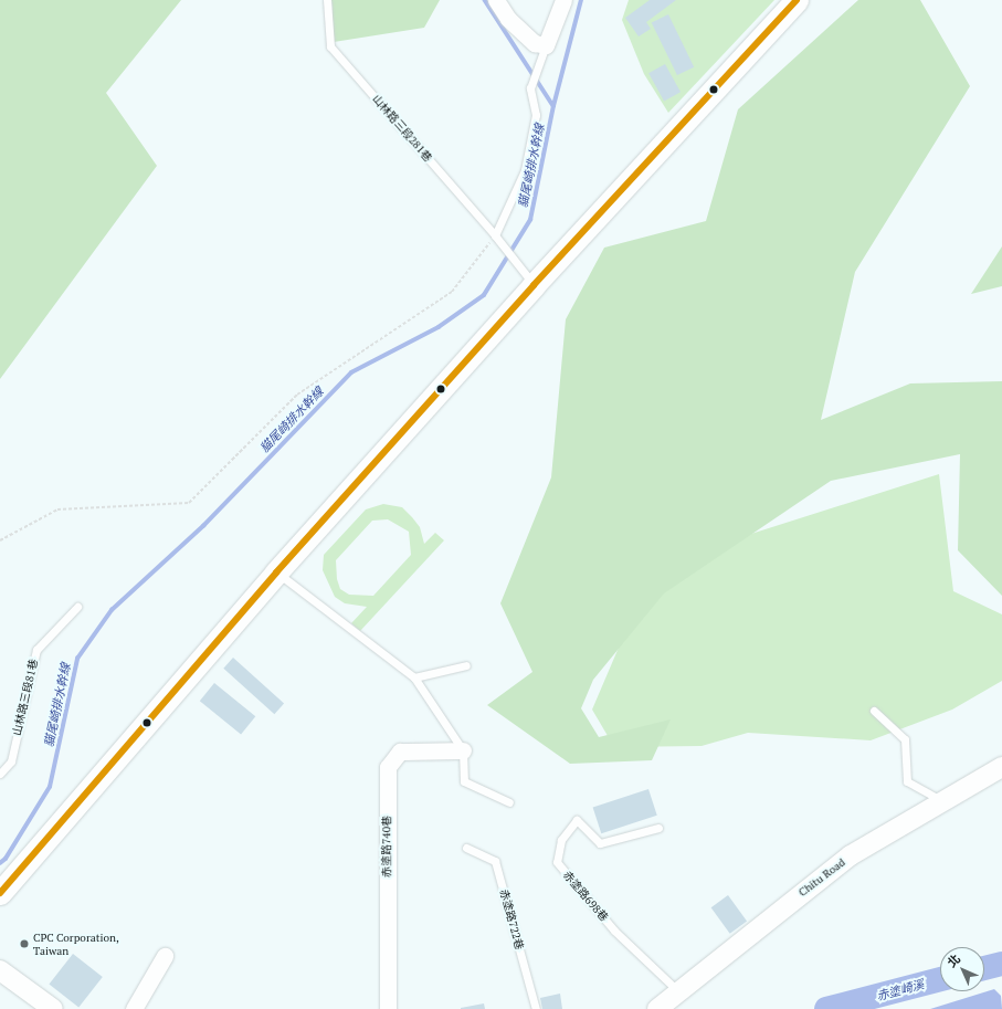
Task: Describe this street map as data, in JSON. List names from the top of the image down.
{
  "streets": {
    "street": ["赤塗路740巷", "Chitu Road"],
    "lane": [
      "山林路三段281巷",
      "山林路三段81巷",
      "赤塗路698巷",
      "赤塗路722巷"
    ]
  },
  "crossings": [
    ["Chitu Road", "赤塗路698巷"]
  ],
  "water": ["貓尾崎排水幹線", "赤塗崎溪"],
  "places": ["CPC Corporation, Taiwan"],
  "north": "top left"
}
